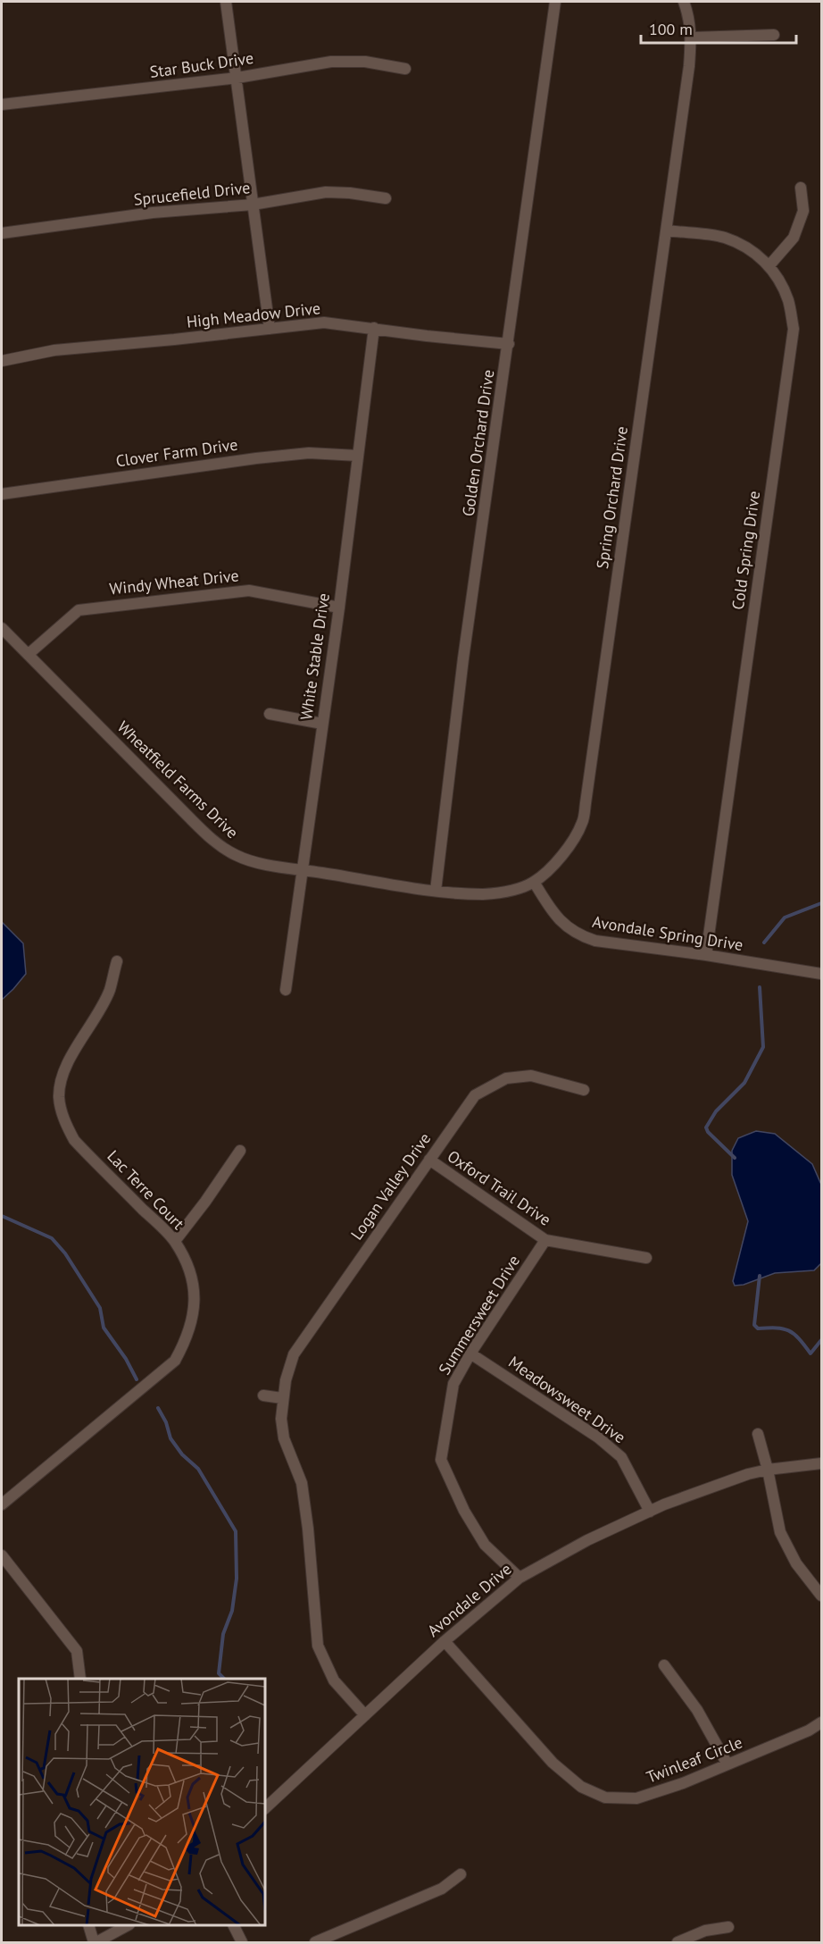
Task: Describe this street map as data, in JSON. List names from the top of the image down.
{
  "streets": {
    "street": [
      "Star Buck Drive",
      "Sprucefield Drive",
      "High Meadow Drive",
      "Golden Orchard Drive",
      "Clover Farm Drive",
      "Spring Orchard Drive",
      "Cold Spring Drive",
      "Windy Wheat Drive",
      "White Stable Drive",
      "Wheatfield Farms Drive",
      "Avondale Spring Drive",
      "Logan Valley Drive",
      "Oxford Trail Drive",
      "Lac Terre Court",
      "Summersweet Drive",
      "Meadowsweet Drive",
      "Avondale Drive",
      "Twinleaf Circle"
    ]
  },
  "crossings": [
    ["High Meadow Drive", "Golden Orchard Drive"],
    ["High Meadow Drive", "White Stable Drive"],
    ["Golden Orchard Drive", "Spring Orchard Drive"],
    ["Golden Orchard Drive", "Wheatfield Farms Drive"],
    ["Clover Farm Drive", "White Stable Drive"],
    ["Spring Orchard Drive", "Cold Spring Drive"],
    ["Spring Orchard Drive", "Wheatfield Farms Drive"],
    ["Spring Orchard Drive", "Avondale Spring Drive"],
    ["Cold Spring Drive", "Avondale Spring Drive"],
    ["Windy Wheat Drive", "White Stable Drive"],
    ["Windy Wheat Drive", "Wheatfield Farms Drive"],
    ["White Stable Drive", "Wheatfield Farms Drive"],
    ["Logan Valley Drive", "Oxford Trail Drive"],
    ["Logan Valley Drive", "Avondale Drive"],
    ["Oxford Trail Drive", "Summersweet Drive"],
    ["Summersweet Drive", "Meadowsweet Drive"],
    ["Summersweet Drive", "Avondale Drive"],
    ["Meadowsweet Drive", "Avondale Drive"],
    ["Avondale Drive", "Twinleaf Circle"]
  ],
  "scale_bar": "100 m"
}
